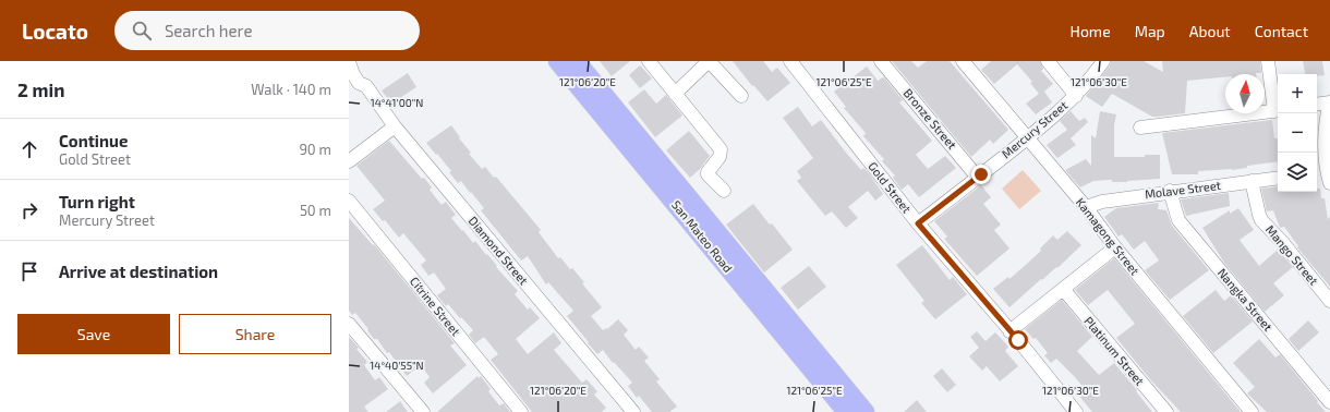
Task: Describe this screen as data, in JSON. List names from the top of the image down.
{
  "streets": {
    "main road": ["San Mateo Road"],
    "street": [
      "Bronze Street",
      "Mercury Street",
      "Gold Street",
      "Molave Street",
      "Kamagong Street",
      "Diamond Street",
      "Mango Street",
      "Nangka Street",
      "Citrine Street",
      "Platinum Street"
    ]
  },
  "crossings": [
    ["Bronze Street", "Mercury Street"],
    ["Mercury Street", "Gold Street"],
    ["Mercury Street", "Kamagong Street"],
    ["Molave Street", "Kamagong Street"],
    ["Molave Street", "Mango Street"],
    ["Molave Street", "Nangka Street"]
  ],
  "north": "top",
  "page": {
    "header": "Locato",
    "search": "Search here",
    "nav": [
      "Home",
      "Map",
      "About",
      "Contact"
    ],
    "heading": ["2 min", "Walk · 140 m"],
    "map_buttons": ["+", "−"],
    "list": [
      ["Continue", "Gold Street", "90 m"],
      ["Turn right", "Mercury Street", "50 m"],
      "Arrive at destination"
    ],
    "buttons": ["Save", "Share"]
  },
  "coordinates": [
    "121°06'20\"E",
    "121°06'25\"E",
    "121°06'30\"E",
    "14°41'00\"N",
    "14°40'55\"N"
  ]
}
